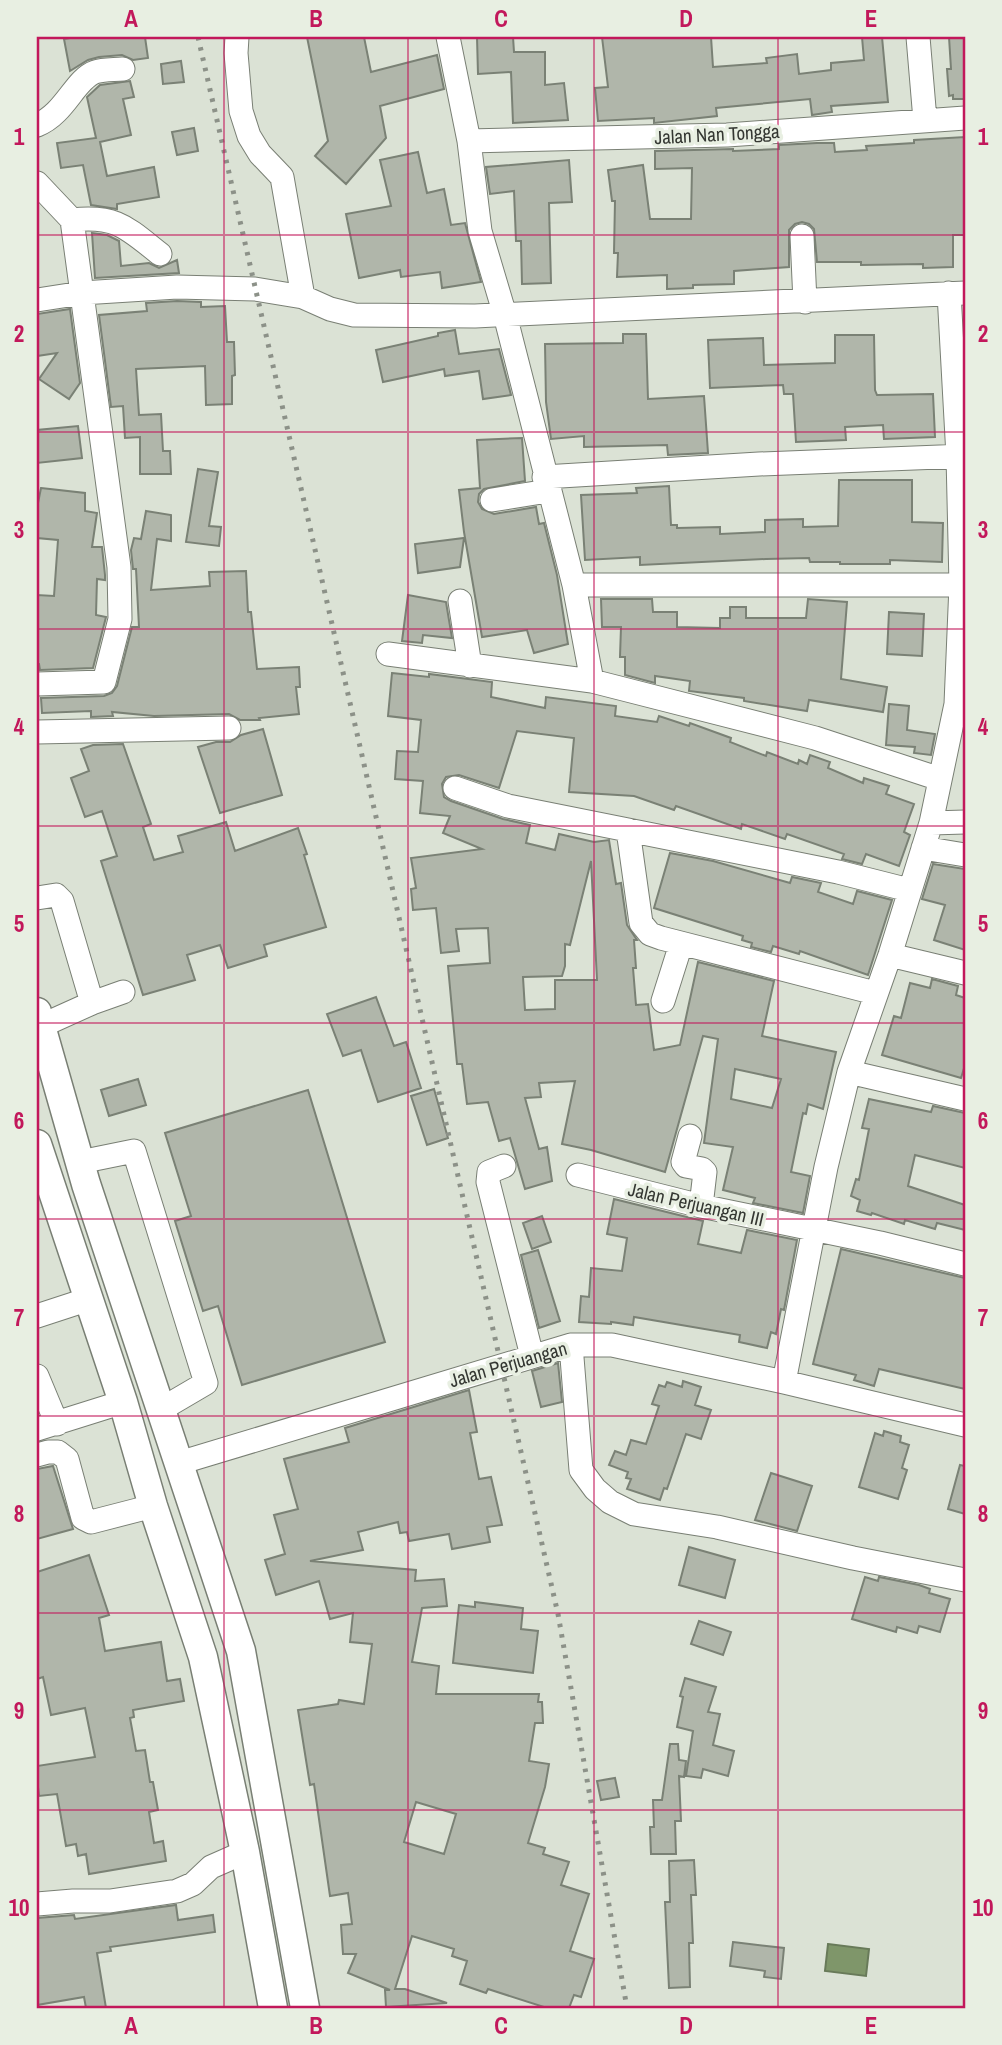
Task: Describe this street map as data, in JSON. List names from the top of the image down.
{
  "streets": {
    "street": ["Jalan Nan Tongga", "Jalan Perjuangan III", "Jalan Perjuangan"]
  },
  "grid": {
    "columns": [
      "A",
      "B",
      "C",
      "D",
      "E"
    ],
    "rows": [
      "1",
      "2",
      "3",
      "4",
      "5",
      "6",
      "7",
      "8",
      "9",
      "10"
    ]
  }
}
